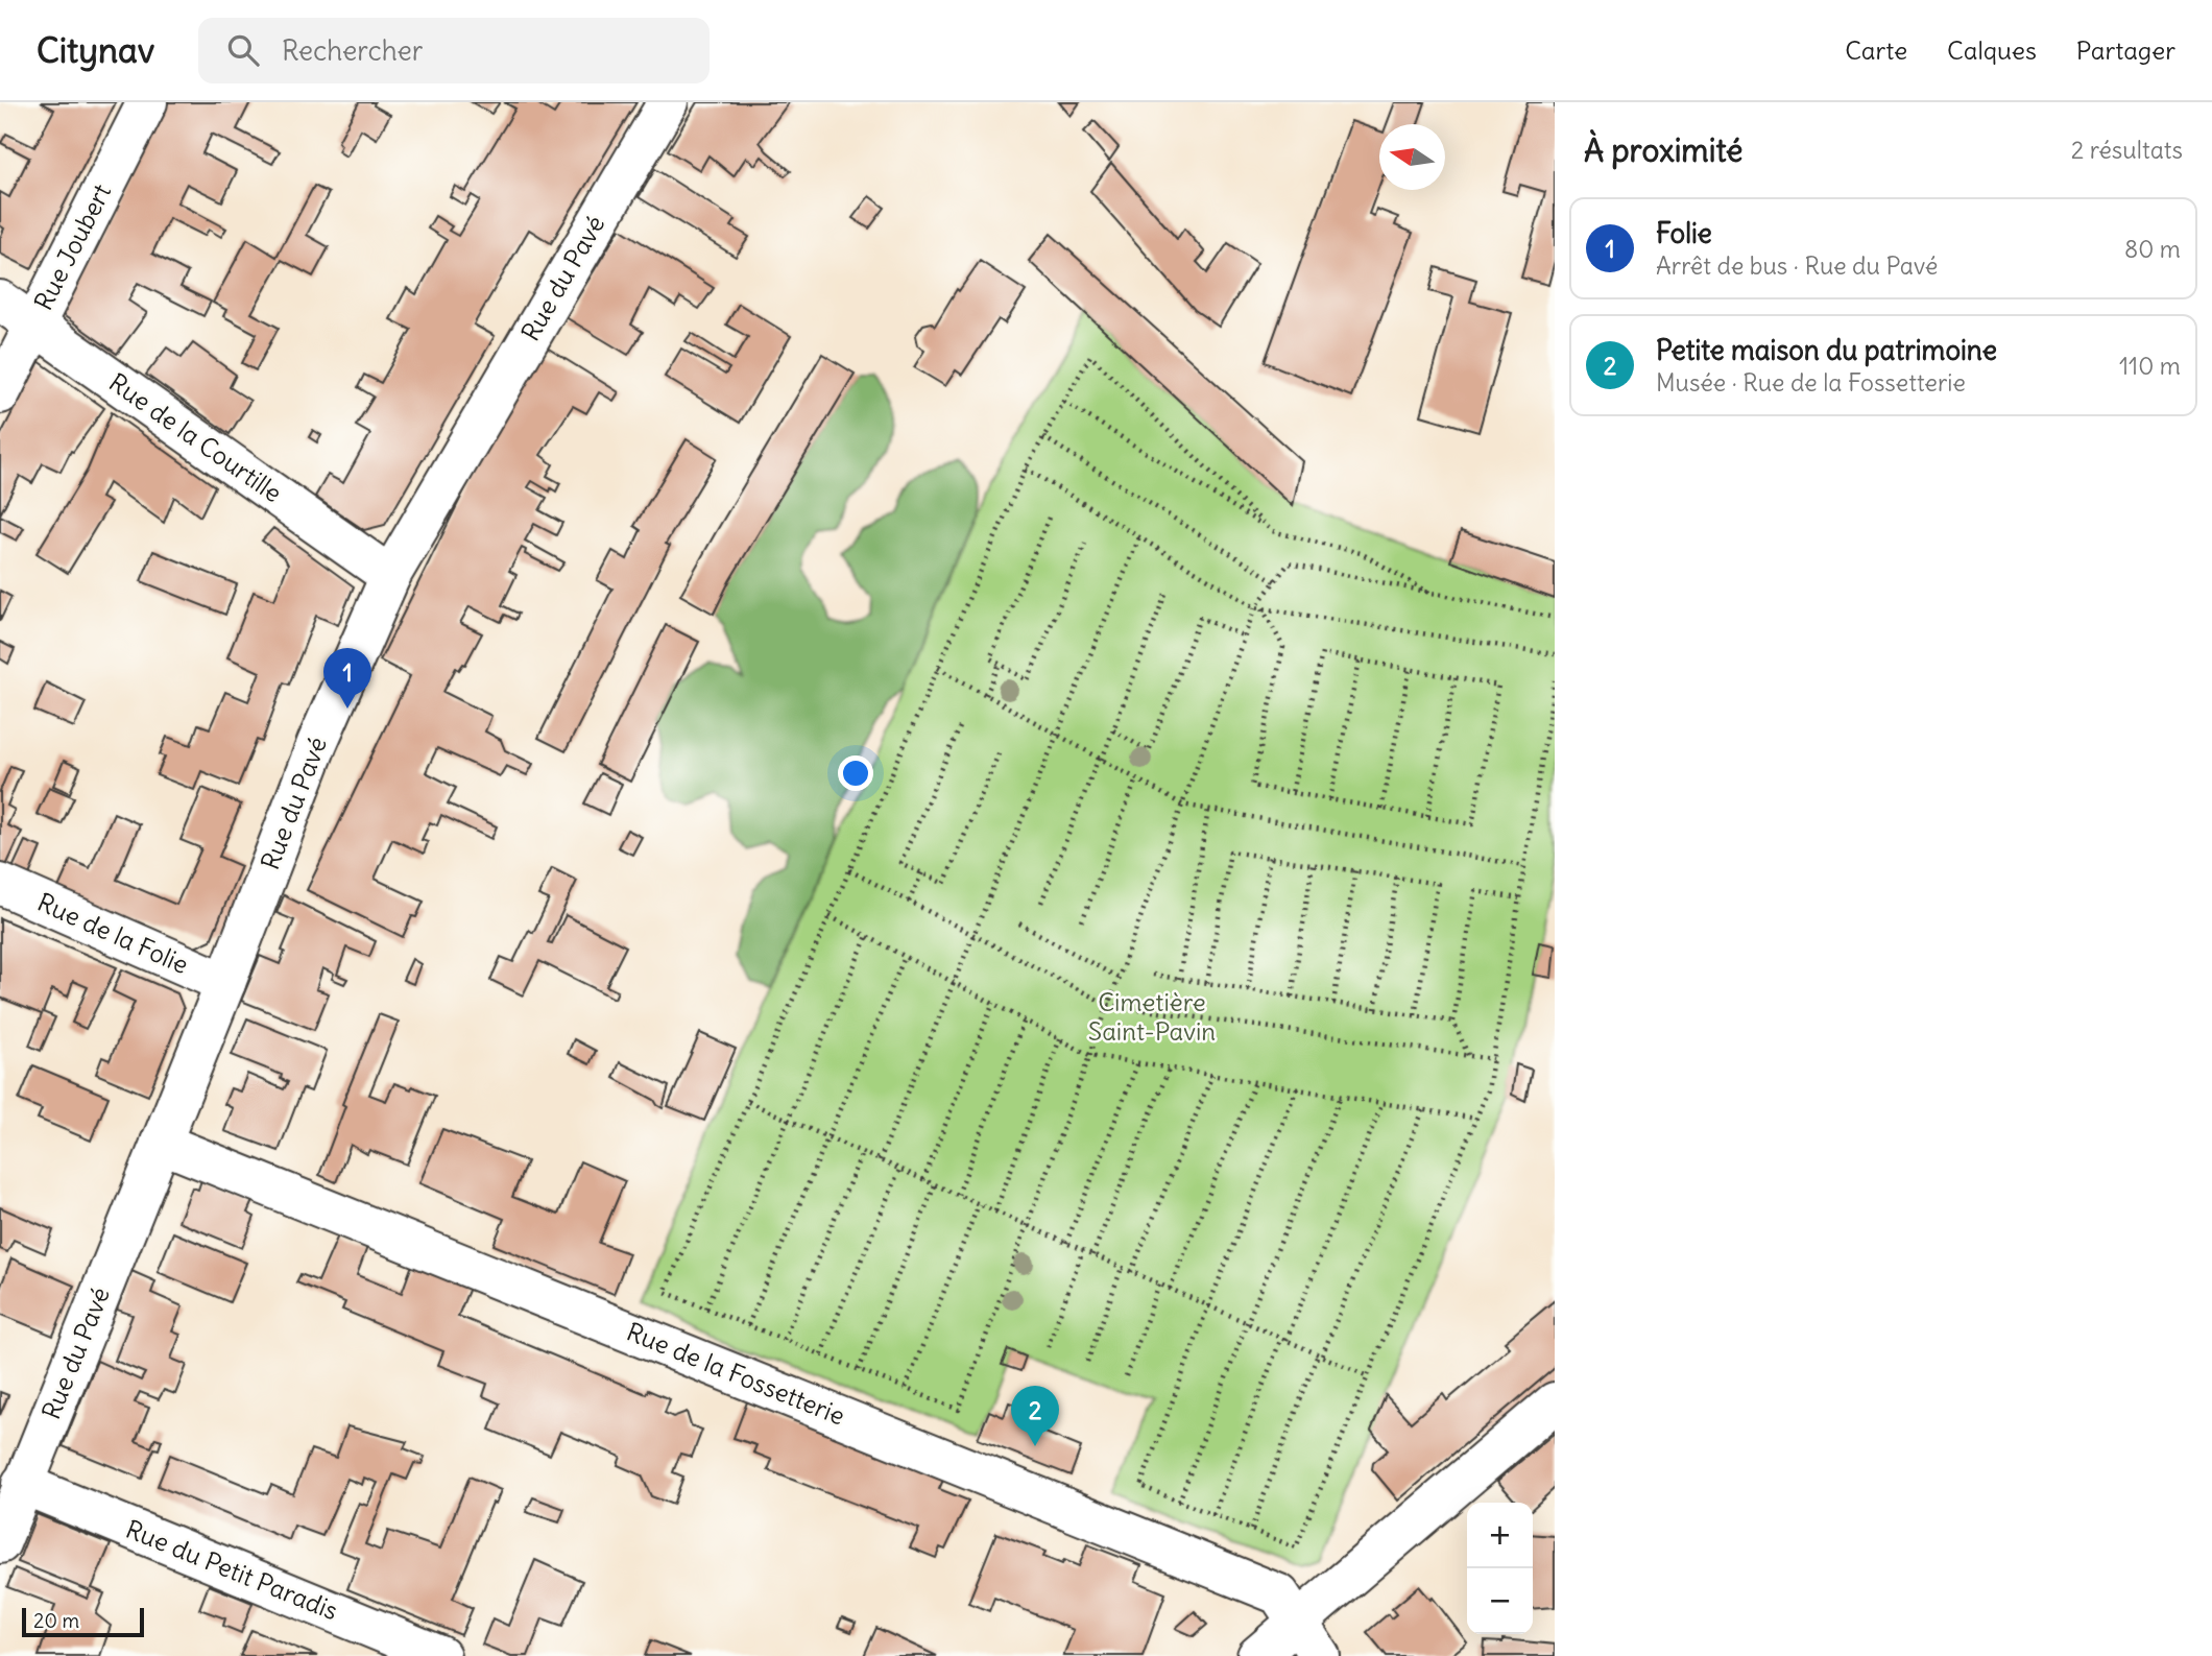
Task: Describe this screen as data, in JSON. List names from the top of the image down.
{
  "streets": {
    "street": [
      "Rue Joubert",
      "Rue du Pavé",
      "Rue de la Courtille",
      "Rue de la Folie",
      "Rue de la Fossetterie",
      "Rue du Petit Paradis"
    ]
  },
  "crossings": [
    ["Rue Joubert", "Rue de la Courtille"],
    ["Rue du Pavé", "Rue de la Courtille"],
    ["Rue du Pavé", "Rue de la Folie"],
    ["Rue du Pavé", "Rue de la Fossetterie"],
    ["Rue du Pavé", "Rue du Petit Paradis"]
  ],
  "parks": ["Cimetière Saint-Pavin"],
  "scale_bar": "20 m",
  "north": "left",
  "page": {
    "header": "Citynav",
    "search": "Rechercher",
    "nav": ["Carte", "Calques", "Partager"],
    "heading": ["À proximité", "2 résultats"],
    "list": [
      {
        "mark": "1",
        "name": "Folie",
        "note": "Arrêt de bus · Rue du Pavé",
        "value": "80 m"
      },
      {
        "mark": "2",
        "name": "Petite maison du patrimoine",
        "note": "Musée · Rue de la Fossetterie",
        "value": "110 m"
      }
    ],
    "pins": ["1", "2"],
    "map_buttons": ["+", "−"],
    "scale": "20 m"
  }
}
